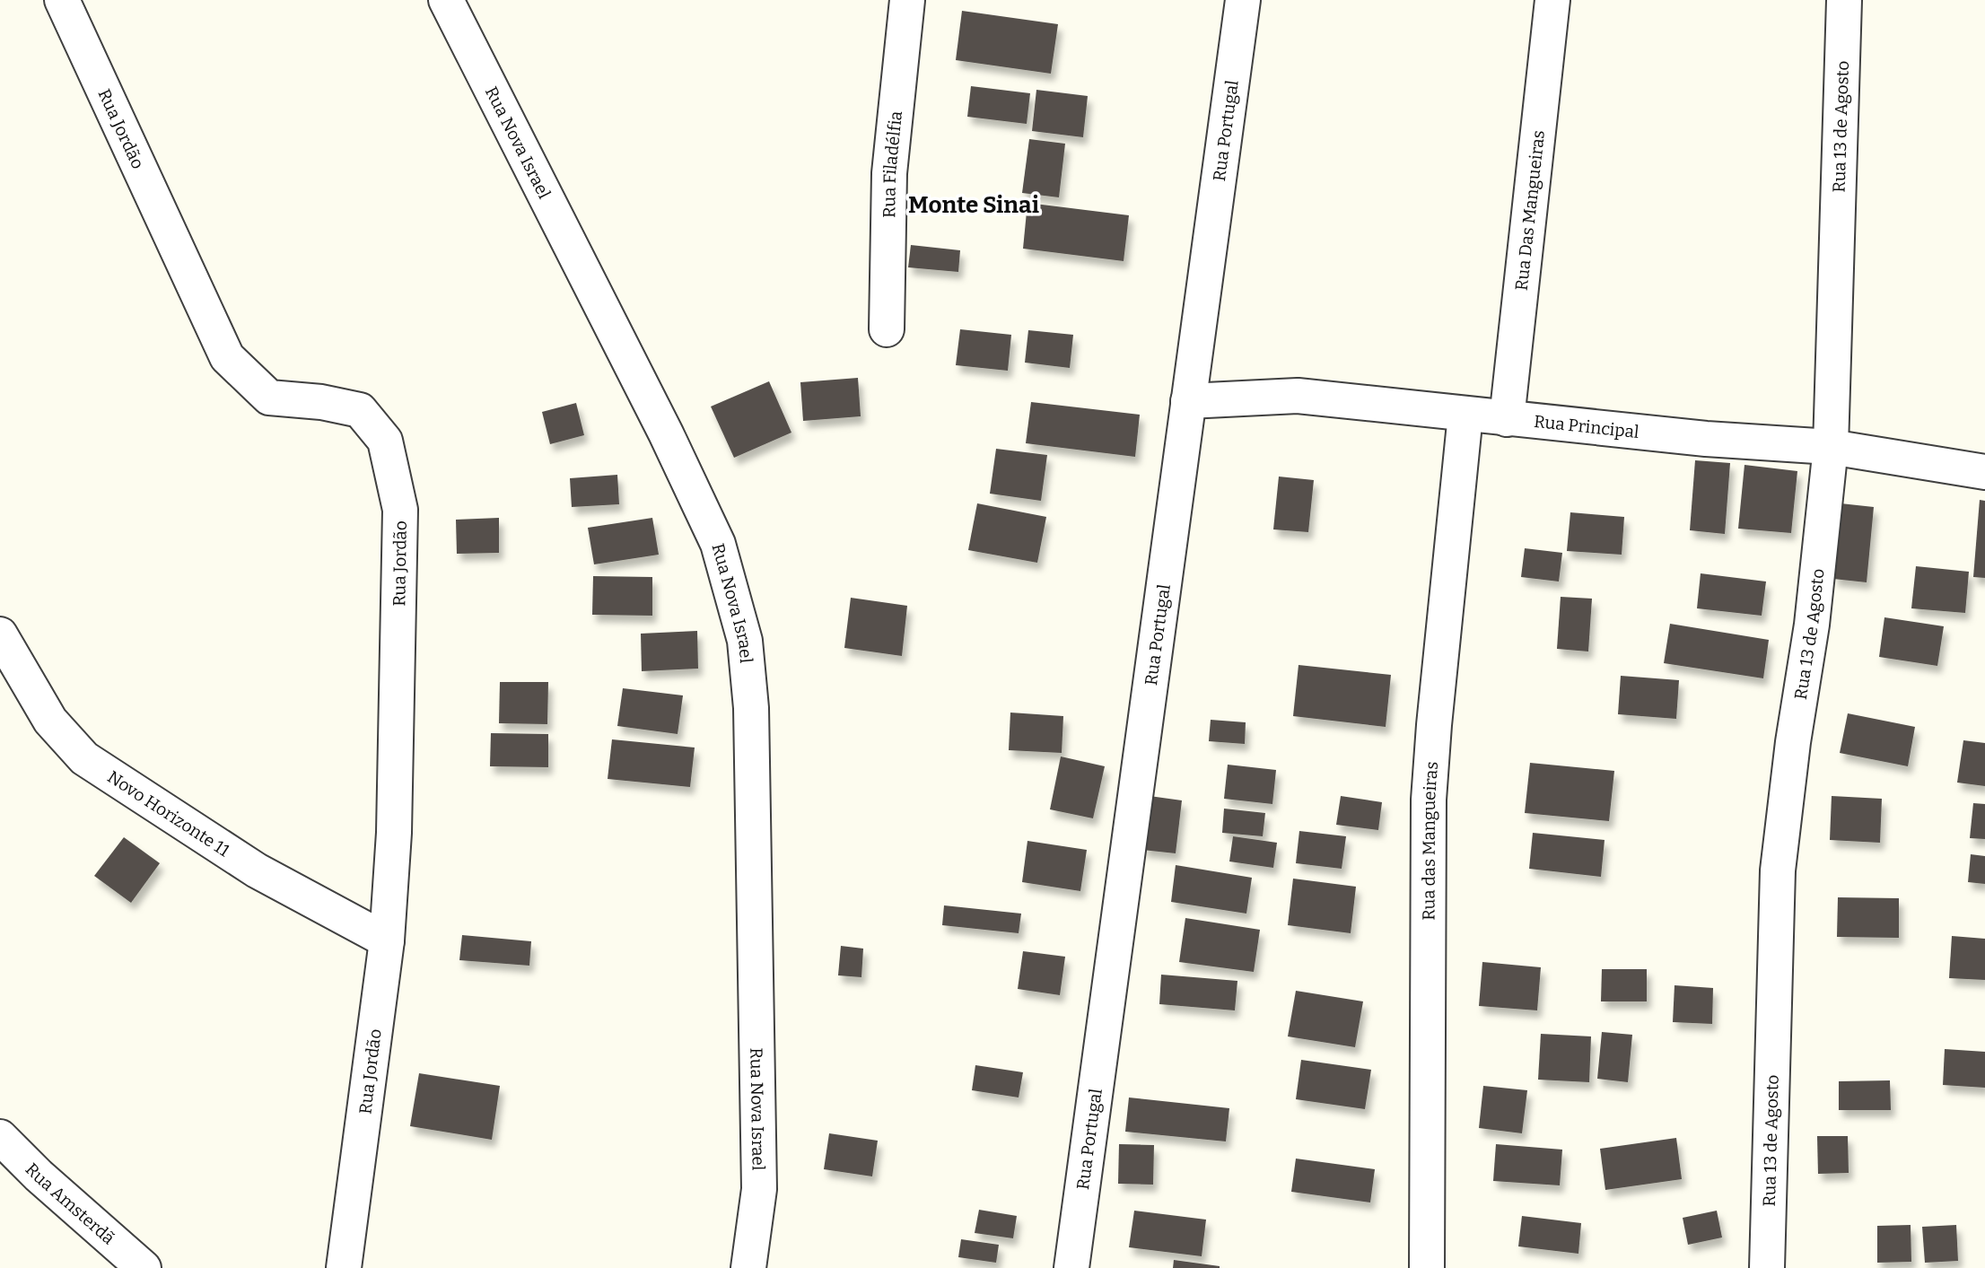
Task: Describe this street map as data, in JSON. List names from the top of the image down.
{
  "streets": {
    "street": [
      "Rua 13 de Agosto",
      "Rua Jordão",
      "Rua Portugal",
      "Rua Nova Israel",
      "Rua Filadélfia",
      "Rua Das Mangueiras",
      "Rua Principal",
      "Novo Horizonte 11",
      "Rua das Mangueiras",
      "Rua Amsterdã"
    ]
  },
  "crossings": [
    ["Rua 13 de Agosto", "Rua Principal"],
    ["Rua Jordão", "Novo Horizonte 11"],
    ["Rua Portugal", "Rua Principal"],
    ["Rua Das Mangueiras", "Rua Principal"],
    ["Rua Principal", "Rua das Mangueiras"]
  ],
  "districts": ["Monte Sinai"]
}
